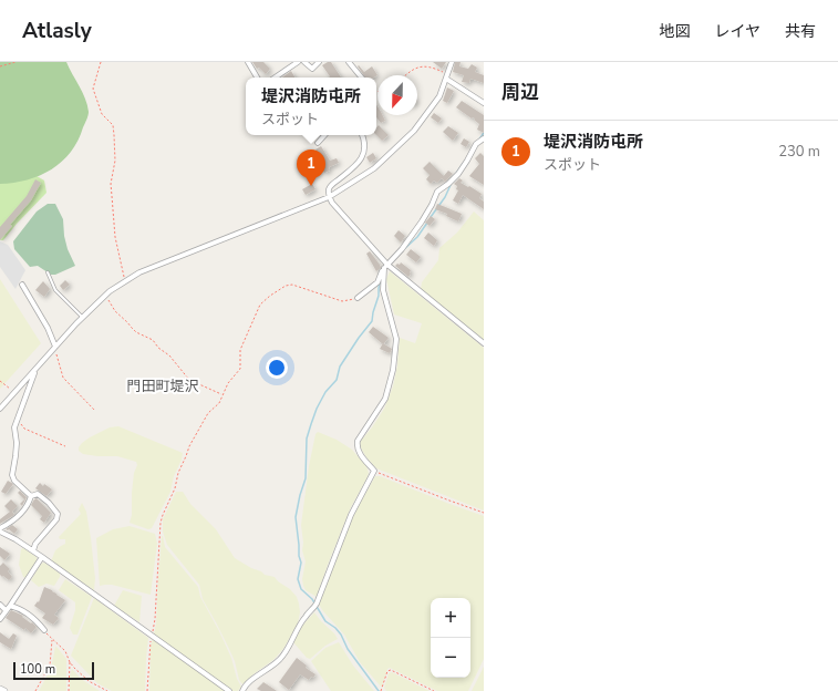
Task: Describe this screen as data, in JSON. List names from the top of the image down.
{
  "districts": ["門田町堤沢"],
  "scale_bar": "100 m",
  "north": "bottom",
  "page": {
    "header": "Atlasly",
    "nav": ["地図", "レイヤ", "共有"],
    "heading": "周辺",
    "popup": ["堤沢消防屯所", "スポット"],
    "list": [
      {
        "mark": "1",
        "name": "堤沢消防屯所",
        "note": "スポット",
        "value": "230 m"
      }
    ],
    "pins": "1",
    "map_buttons": ["+", "−"],
    "scale": "100 m"
  }
}
